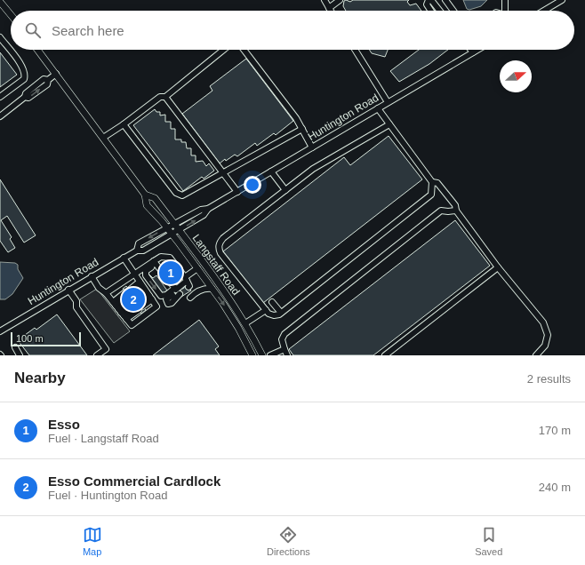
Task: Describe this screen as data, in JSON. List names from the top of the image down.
{
  "streets": {
    "main road": ["Langstaff Road"],
    "street": ["Huntington Road"]
  },
  "crossings": [
    ["Huntington Road", "Langstaff Road"]
  ],
  "scale_bar": "100 m",
  "north": "right",
  "page": {
    "search": "Search here",
    "pins": ["1", "2"],
    "scale": "100 m",
    "heading": ["Nearby", "2 results"],
    "list": [
      {
        "mark": "1",
        "name": "Esso",
        "note": "Fuel · Langstaff Road",
        "value": "170 m"
      },
      {
        "mark": "2",
        "name": "Esso Commercial Cardlock",
        "note": "Fuel · Huntington Road",
        "value": "240 m"
      }
    ],
    "nav": ["Map", "Directions", "Saved"]
  }
}
